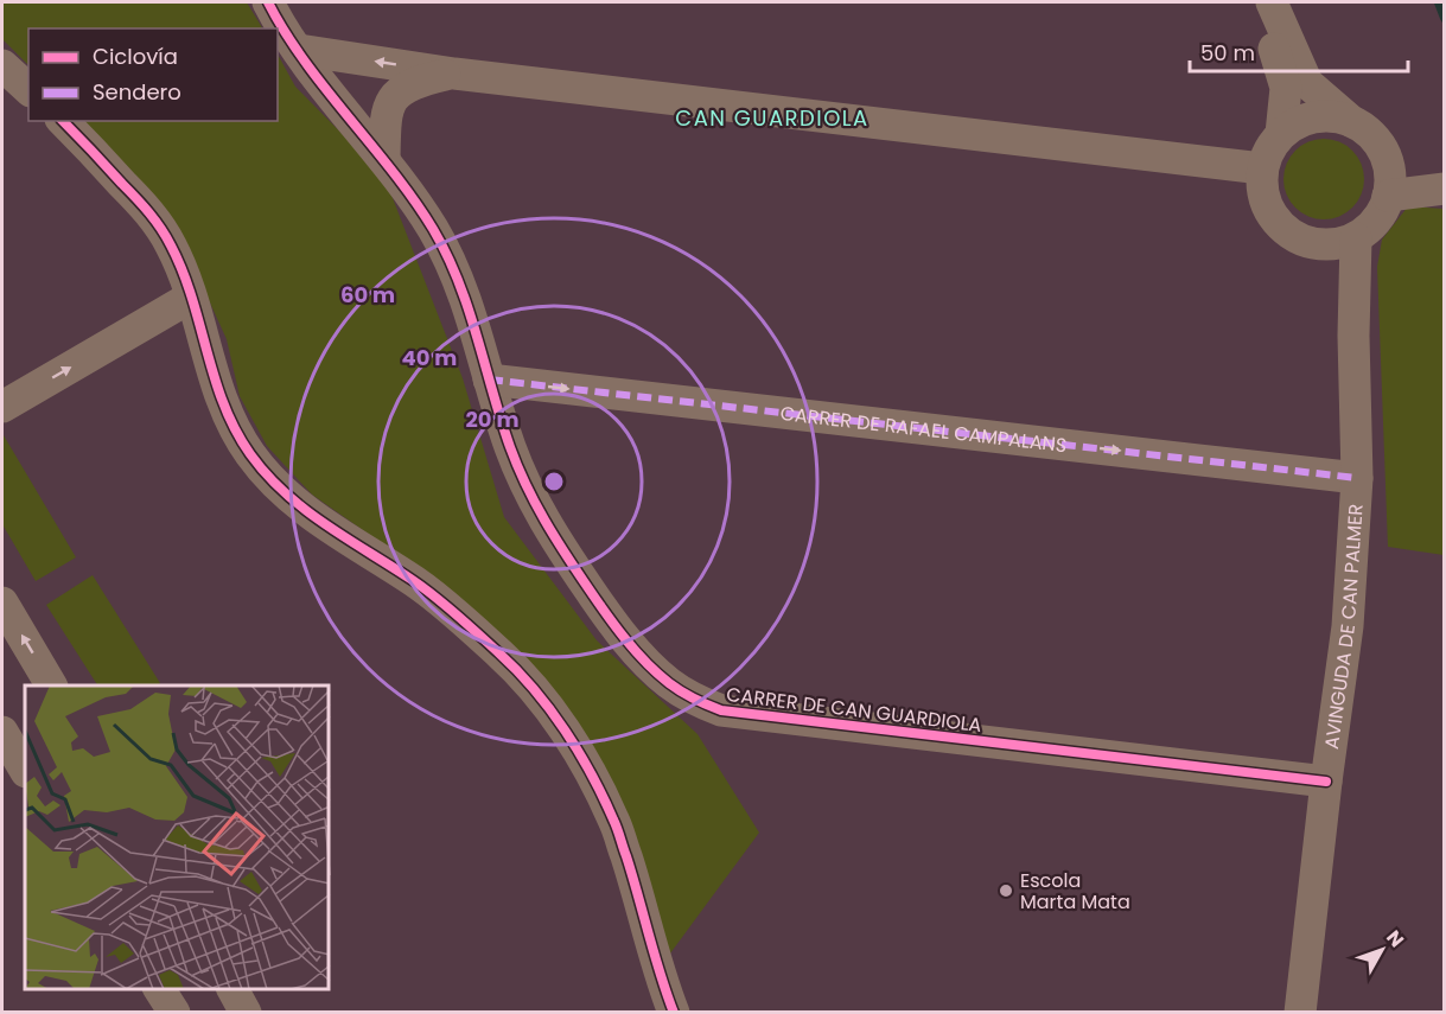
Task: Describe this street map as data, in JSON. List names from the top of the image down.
{
  "streets": {
    "street": ["CARRER DE RAFAEL CAMPALANS", "AVINGUDA DE CAN PALMER", "CARRER DE CAN GUARDIOLA"]
  },
  "crossings": [
    ["CARRER DE RAFAEL CAMPALANS", "AVINGUDA DE CAN PALMER"],
    ["CARRER DE RAFAEL CAMPALANS", "CARRER DE CAN GUARDIOLA"],
    ["AVINGUDA DE CAN PALMER", "CARRER DE CAN GUARDIOLA"]
  ],
  "one_way": ["CARRER DE RAFAEL CAMPALANS"],
  "districts": ["CAN GUARDIOLA"],
  "places": ["Escola Marta Mata"],
  "legend": ["Ciclovía", "Sendero"],
  "scale_bar": "50 m",
  "north": "top right",
  "rings": ["60 m", "40 m", "20 m"]
}
